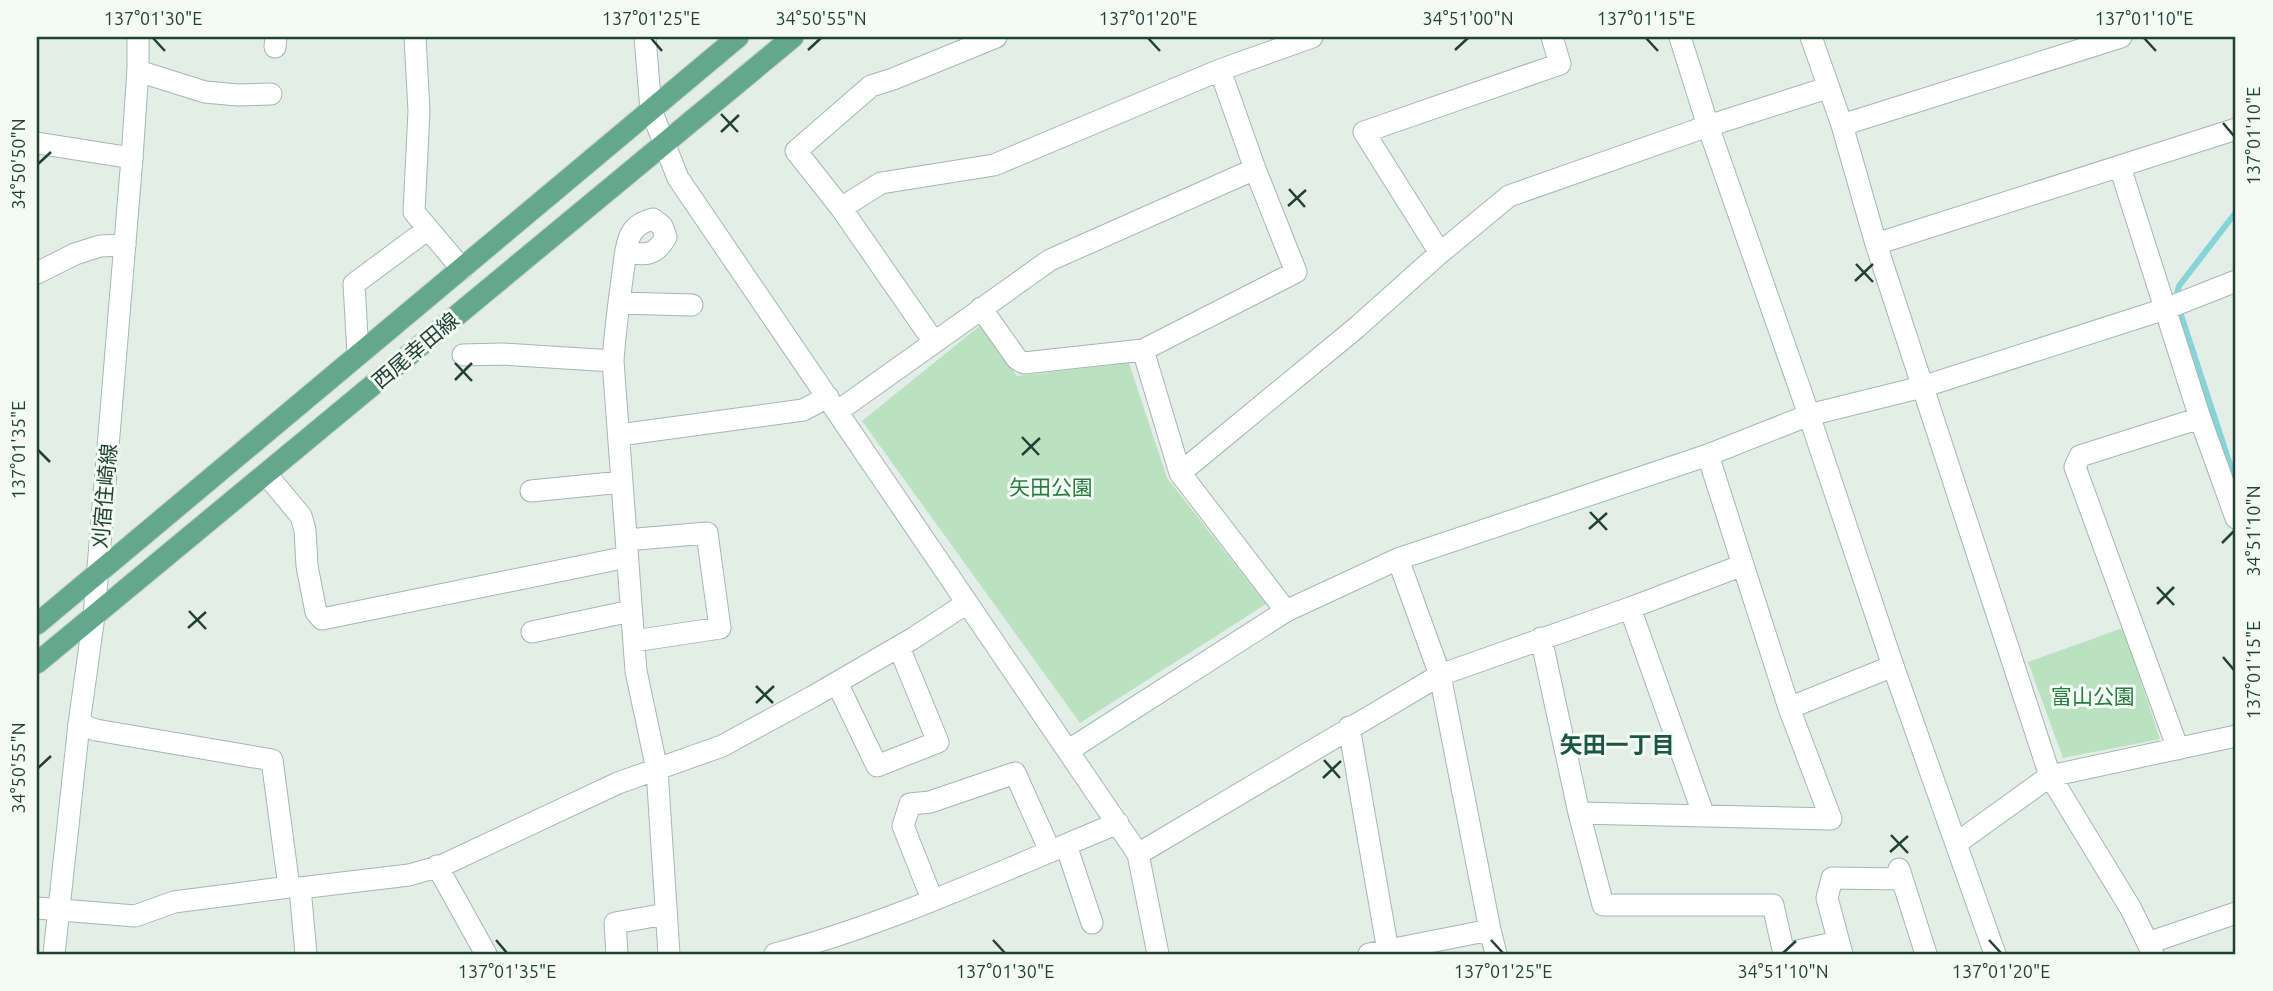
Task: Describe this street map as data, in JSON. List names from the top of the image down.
{
  "streets": {
    "main road": ["西尾幸田線"],
    "street": ["刈宿住崎線"]
  },
  "crossings": [
    ["西尾幸田線", "刈宿住崎線"]
  ],
  "districts": ["矢田一丁目"],
  "parks": ["矢田公園", "富山公園"],
  "coordinates": [
    "137°01'30\"E",
    "137°01'25\"E",
    "34°50'55\"N",
    "137°01'20\"E",
    "34°51'00\"N",
    "137°01'15\"E",
    "137°01'10\"E",
    "34°50'50\"N",
    "137°01'35\"E",
    "34°51'10\"N"
  ]
}
